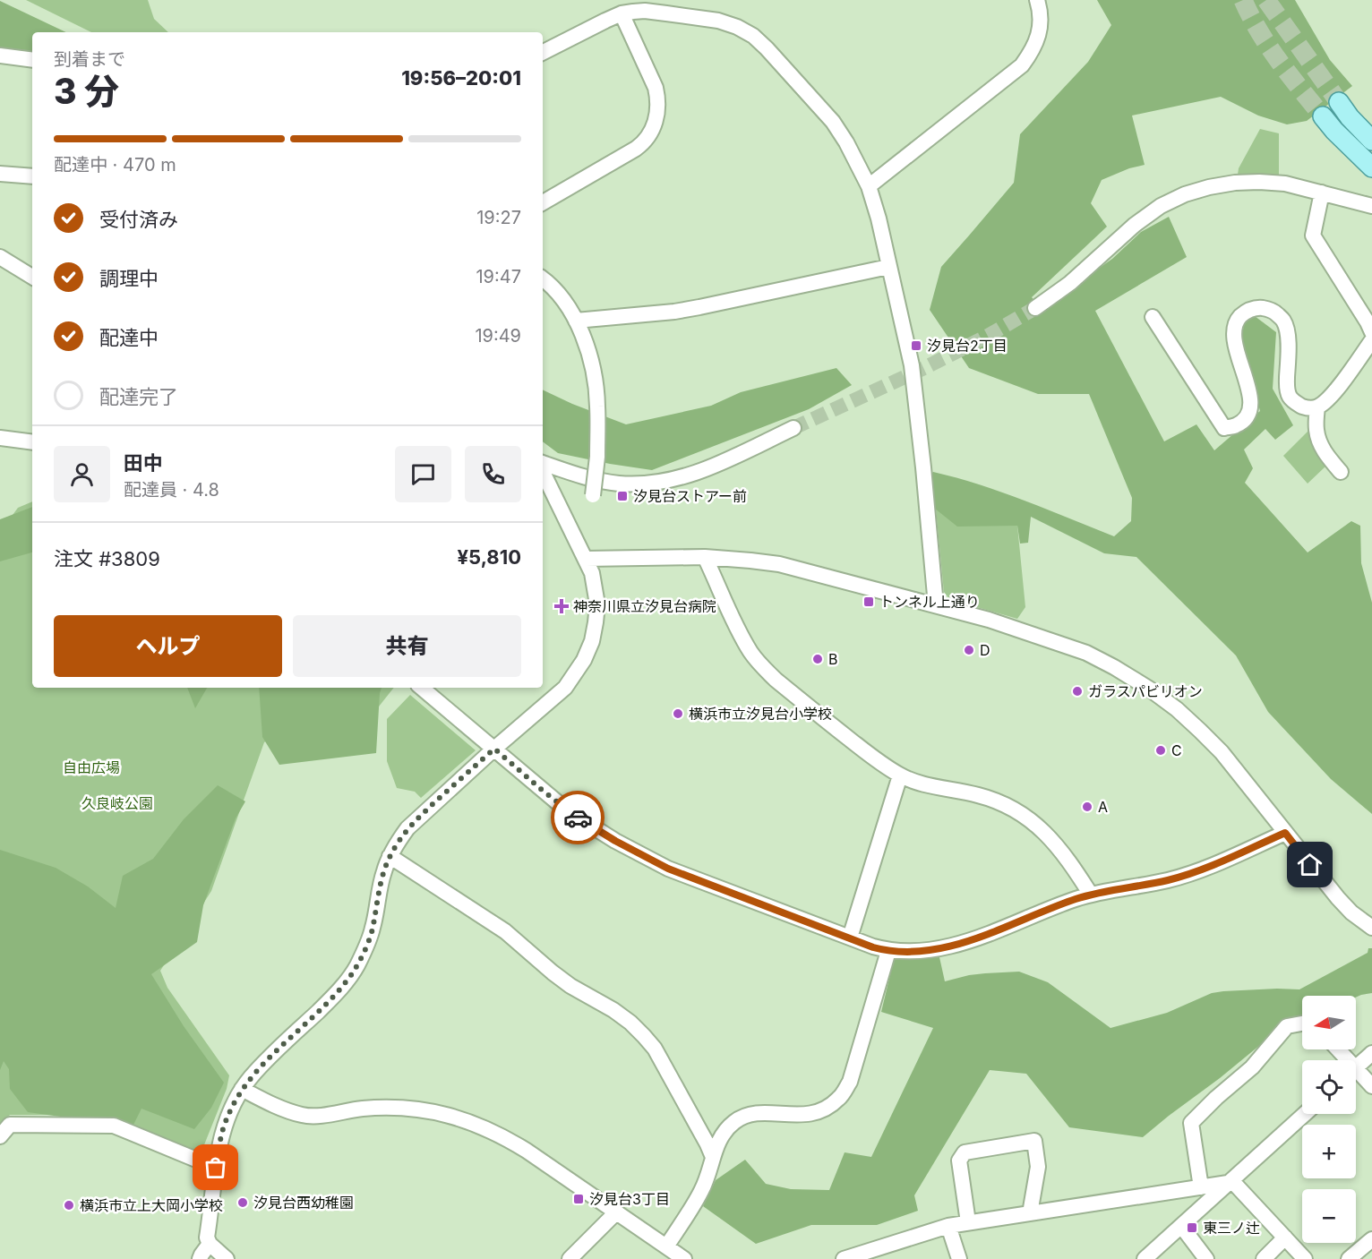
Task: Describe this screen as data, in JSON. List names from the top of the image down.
{
  "parks": ["自由広場", "久良岐公園"],
  "places": {
    "transit": [
      "汐見台2丁目",
      "汐見台ストアー前",
      "トンネル上通り",
      "汐見台3丁目",
      "東三ノ辻"
    ],
    "health": ["神奈川県立汐見台病院"],
    "other": [
      "D",
      "B",
      "ガラスパビリオン",
      "横浜市立汐見台小学校",
      "C",
      "A",
      "汐見台西幼稚園",
      "横浜市立上大岡小学校"
    ]
  },
  "north": "left",
  "page": {
    "heading": ["3 分", "到着まで", "19:56–20:01"],
    "panel": [
      "田中",
      "配達員 · 4.8",
      "注文 #3809",
      "¥5,810"
    ],
    "bar": "配達中 · 470 m",
    "list": [
      ["受付済み", "19:27"],
      ["調理中", "19:47"],
      ["配達中", "19:49"],
      "配達完了"
    ],
    "buttons": ["ヘルプ", "共有"],
    "map_buttons": ["+", "−"]
  }
}
